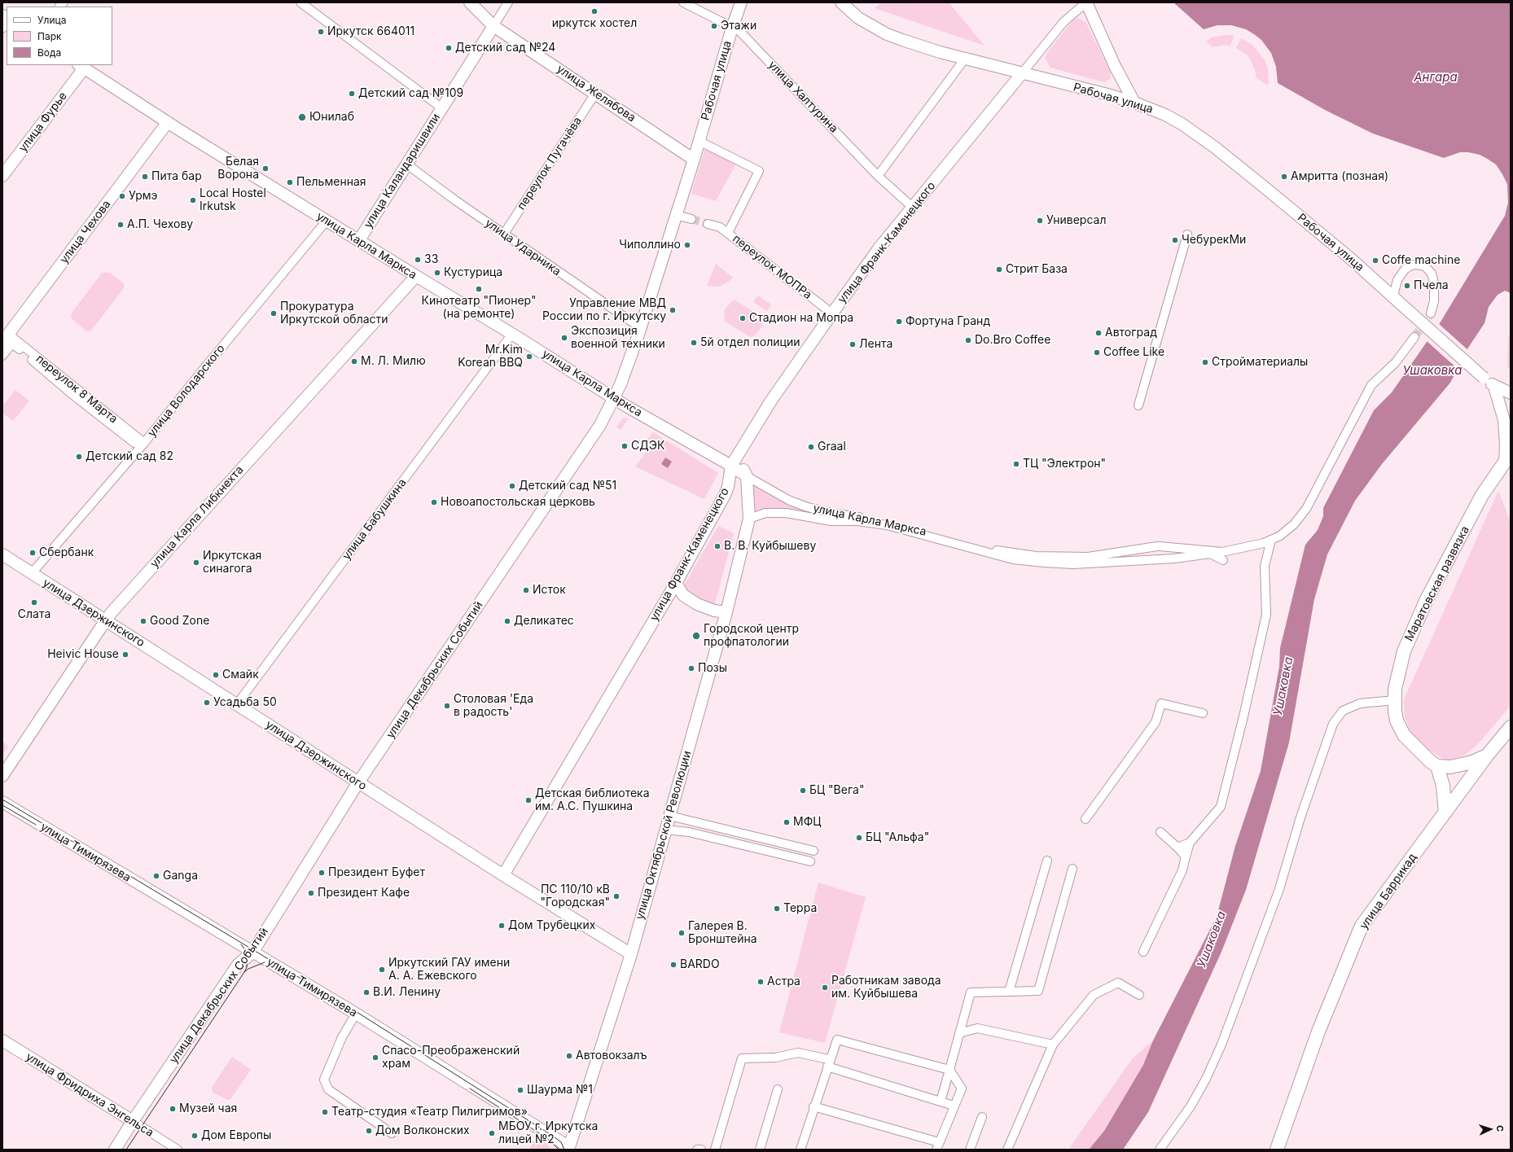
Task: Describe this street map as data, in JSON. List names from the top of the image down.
{
  "streets": {
    "main road": [
      "Рабочая улица",
      "улица Желябова",
      "улица Фурье",
      "улица Каландаришвили",
      "улица Чехова",
      "улица Франк-Каменецкого",
      "улица Карла Маркса",
      "улица Карла Либкнехта",
      "Маратовская развязка",
      "улица Дзержинского",
      "улица Декабрьских Событий",
      "улица Октябрьской Революции",
      "улица Тимирязева",
      "улица Баррикад",
      "улица Фридриха Энгельса"
    ],
    "street": [
      "улица Халтурина",
      "переулок Пугачёва",
      "улица Ударника",
      "переулок МОПРа",
      "переулок 8 Марта",
      "улица Володарского",
      "улица Бабушкина"
    ]
  },
  "crossings": [
    ["Рабочая улица", "улица Желябова"],
    ["Рабочая улица", "улица Халтурина"],
    ["Рабочая улица", "улица Франк-Каменецкого"],
    ["Рабочая улица", "переулок МОПРа"],
    ["Рабочая улица", "улица Декабрьских Событий"],
    ["улица Желябова", "переулок Пугачёва"],
    ["улица Желябова", "улица Каландаришвили"],
    ["улица Желябова", "улица Декабрьских Событий"],
    ["улица Халтурина", "улица Франк-Каменецкого"],
    ["улица Фурье", "улица Карла Маркса"],
    ["переулок Пугачёва", "улица Ударника"],
    ["улица Каландаришвили", "улица Карла Маркса"],
    ["улица Каландаришвили", "улица Ударника"],
    ["улица Чехова", "улица Карла Маркса"],
    ["улица Чехова", "переулок 8 Марта"],
    ["улица Франк-Каменецкого", "улица Карла Маркса"],
    ["улица Франк-Каменецкого", "переулок МОПРа"],
    ["улица Франк-Каменецкого", "улица Дзержинского"],
    ["улица Франк-Каменецкого", "улица Октябрьской Революции"],
    ["улица Карла Маркса", "улица Володарского"],
    ["улица Карла Маркса", "улица Карла Либкнехта"],
    ["улица Карла Маркса", "улица Бабушкина"],
    ["улица Карла Маркса", "улица Декабрьских Событий"],
    ["улица Карла Маркса", "улица Октябрьской Революции"],
    ["улица Ударника", "улица Декабрьских Событий"],
    ["переулок 8 Марта", "улица Володарского"],
    ["улица Володарского", "улица Дзержинского"],
    ["улица Карла Либкнехта", "улица Дзержинского"],
    ["улица Бабушкина", "улица Дзержинского"],
    ["улица Дзержинского", "улица Декабрьских Событий"],
    ["улица Дзержинского", "улица Октябрьской Революции"],
    ["улица Декабрьских Событий", "улица Тимирязева"],
    ["улица Декабрьских Событий", "улица Фридриха Энгельса"],
    ["улица Октябрьской Революции", "улица Тимирязева"]
  ],
  "water": ["Ангара", "Ушаковка"],
  "places": [
    "иркутск хостел",
    "Этажи",
    "Иркутск 664011",
    "Детский сад №24",
    "Детский сад №109",
    "Юнилаб",
    "Белая Ворона",
    "Пита бар",
    "Амритта (позная)",
    "Пельменная",
    "Урмэ",
    "Local Hostel Irkutsk",
    "Универсал",
    "А.П. Чехову",
    "ЧебурекМи",
    "Чиполлино",
    "33",
    "Coffe machine",
    "Стрит База",
    "Кустурица",
    "Пчела",
    "Кинотеатр \"Пионер\" (на ремонте)",
    "Управление МВД России по г. Иркутску",
    "Прокуратура Иркутской области",
    "Стадион на Мопра",
    "Фортуна Гранд",
    "Автоград",
    "Экспозиция военной техники",
    "Do.Bro Coffee",
    "5й отдел полиции",
    "Лента",
    "Coffee Like",
    "Mr.Kim Korean BBQ",
    "М. Л. Милю",
    "Стройматериалы",
    "СДЭК",
    "Graal",
    "Детский сад 82",
    "ТЦ \"Электрон\"",
    "Детский сад №51",
    "Новоапостольская церковь",
    "В. В. Куйбышеву",
    "Сбербанк",
    "Иркутская синагога",
    "Исток",
    "Слата",
    "Good Zone",
    "Деликатес",
    "Городской центр профпатологии",
    "Heivic House",
    "Позы",
    "Смайк",
    "Усадьба 50",
    "Столовая 'Еда в радость'",
    "БЦ \"Вега\"",
    "Детская библиотека им. А.С. Пушкина",
    "МФЦ",
    "БЦ \"Альфа\"",
    "Президент Буфет",
    "Ganga",
    "Президент Кафе",
    "ПС 110/10 кВ \"Городская\"",
    "Терра",
    "Дом Трубецких",
    "Галерея В. Бронштейна",
    "BARDO",
    "Иркутский ГАУ имени А. А. Ежевского",
    "Астра",
    "Работникам завода им. Куйбышева",
    "В.И. Ленину",
    "Автовокзалъ",
    "Спасо-Преображенский храм",
    "Шаурма №1",
    "Музей чая",
    "Театр-студия «Театр Пилигримов»",
    "Дом Волконских",
    "МБОУ г. Иркутска лицей №2",
    "Дом Европы"
  ],
  "legend": ["Улица", "Парк", "Вода"],
  "north": "right"
}
